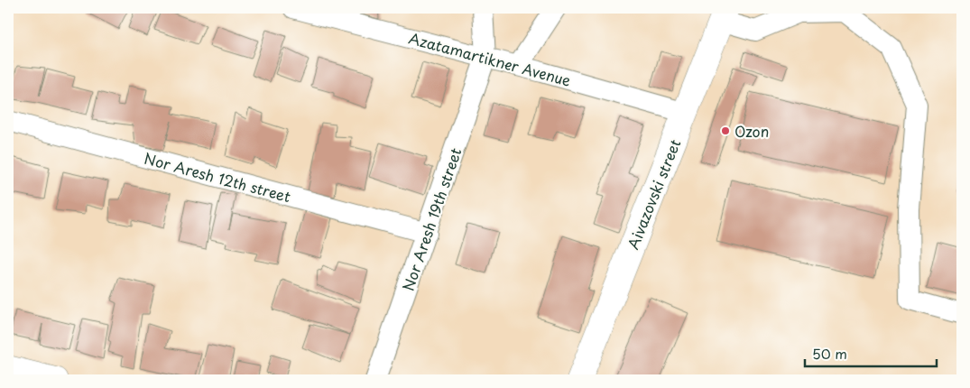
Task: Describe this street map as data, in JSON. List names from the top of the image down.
{
  "streets": {
    "main road": ["Aivazovski street"],
    "street": ["Azatamartikner Avenue", "Nor Aresh 12th street", "Nor Aresh 19th street"]
  },
  "crossings": [
    ["Azatamartikner Avenue", "Aivazovski street"],
    ["Azatamartikner Avenue", "Nor Aresh 19th street"],
    ["Nor Aresh 12th street", "Nor Aresh 19th street"]
  ],
  "places": ["Ozon"],
  "scale_bar": "50 m"
}
